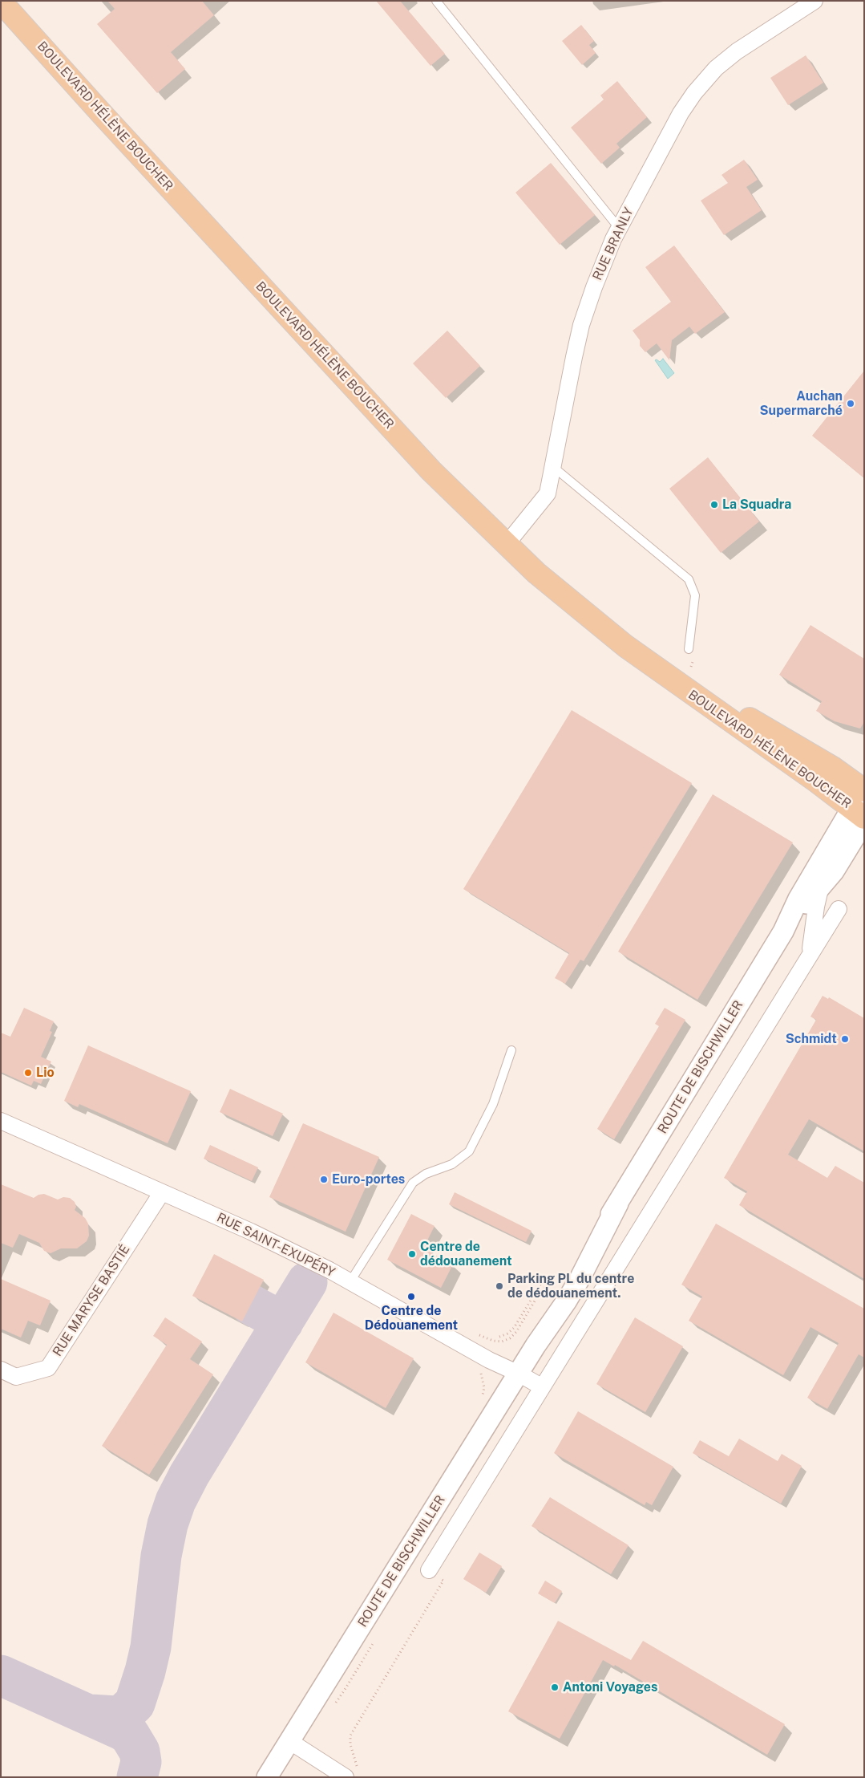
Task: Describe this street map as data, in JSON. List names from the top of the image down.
{
  "streets": {
    "main road": ["BOULEVARD HÉLÈNE BOUCHER"],
    "street": [
      "RUE BRANLY",
      "ROUTE DE BISCHWILLER",
      "RUE SAINT-EXUPÉRY",
      "RUE MARYSE BASTIÉ"
    ]
  },
  "crossings": [
    ["BOULEVARD HÉLÈNE BOUCHER", "RUE BRANLY"],
    ["BOULEVARD HÉLÈNE BOUCHER", "ROUTE DE BISCHWILLER"],
    ["ROUTE DE BISCHWILLER", "RUE SAINT-EXUPÉRY"],
    ["RUE SAINT-EXUPÉRY", "RUE MARYSE BASTIÉ"]
  ],
  "places": [
    "Auchan Supermarché",
    "La Squadra",
    "Schmidt",
    "Lio",
    "Euro-portes",
    "Centre de dédouanement",
    "Parking PL du centre de dédouanement.",
    "Centre de Dédouanement",
    "Antoni Voyages"
  ]
}
